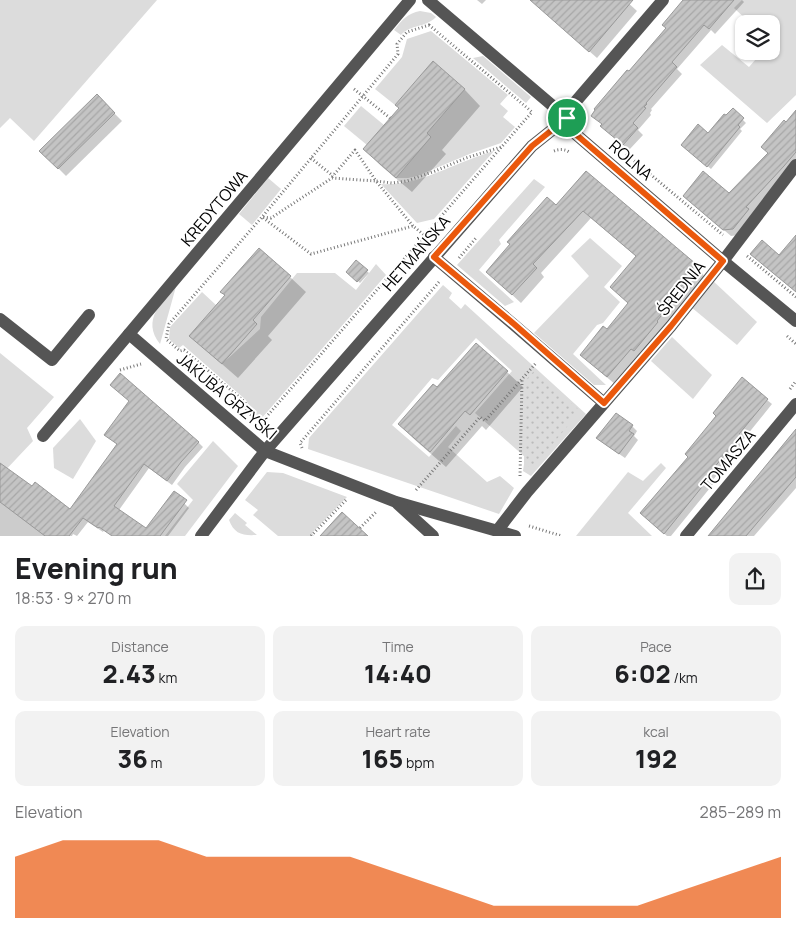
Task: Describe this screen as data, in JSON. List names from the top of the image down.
{
  "streets": {
    "street": [
      "ROLNA",
      "KREDYTOWA",
      "HETMAŃSKA",
      "ŚREDNIA",
      "JAKUBA GRZYŚKI",
      "TOMASZA"
    ]
  },
  "crossings": [
    ["ROLNA", "HETMAŃSKA"],
    ["ROLNA", "ŚREDNIA"],
    ["KREDYTOWA", "JAKUBA GRZYŚKI"],
    ["HETMAŃSKA", "JAKUBA GRZYŚKI"],
    ["ŚREDNIA", "JAKUBA GRZYŚKI"]
  ],
  "page": {
    "heading": ["Evening run", "18:53 · 9 × 270 m"],
    "stats": [
      ["Distance", "2.43 km"],
      ["Time", "14:40"],
      ["Pace", "6:02 /km"],
      ["Elevation", "36 m"],
      ["Heart rate", "165 bpm"],
      ["kcal", "192"]
    ],
    "chart": ["Elevation", "285–289 m"]
  }
}
